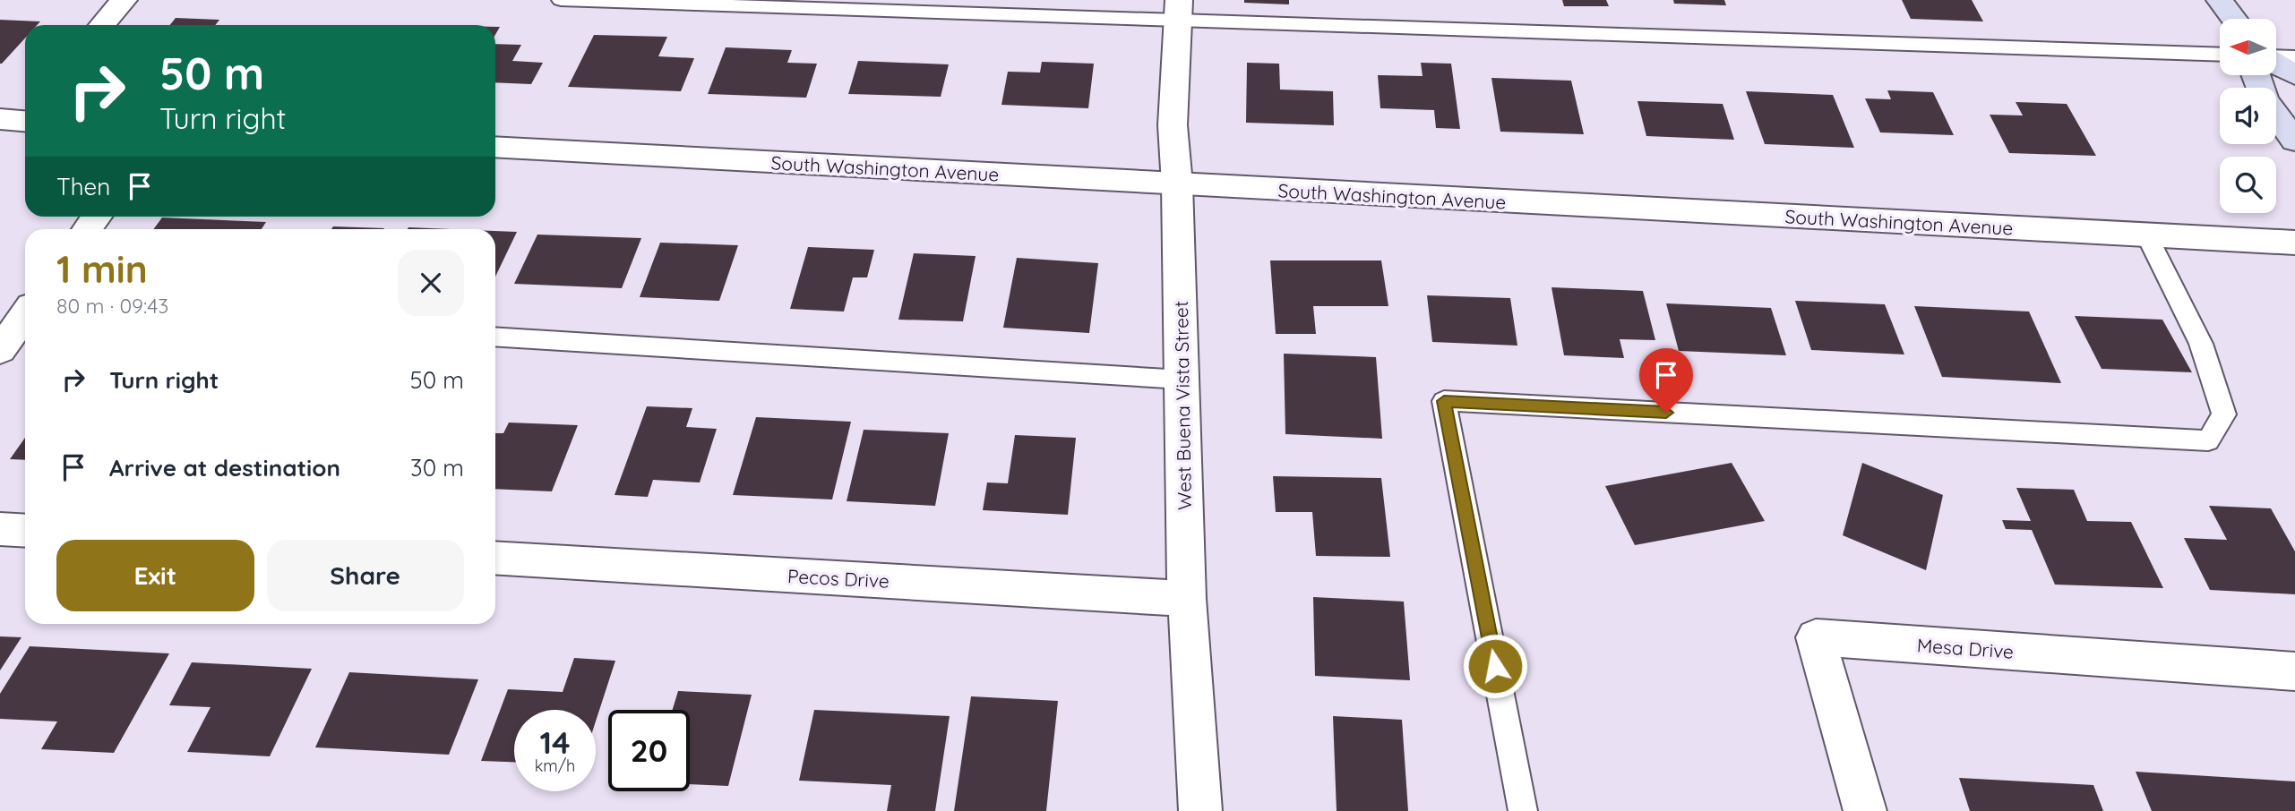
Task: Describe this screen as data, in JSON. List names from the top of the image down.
{
  "streets": {
    "street": [
      "South Washington Avenue",
      "West Buena Vista Street",
      "Pecos Drive",
      "Mesa Drive"
    ]
  },
  "crossings": [
    ["South Washington Avenue", "West Buena Vista Street"],
    ["West Buena Vista Street", "Pecos Drive"]
  ],
  "north": "left",
  "page": {
    "turn": ["50 m", "Turn right"],
    "then": "Then",
    "heading": ["1 min", "80 m · 09:43"],
    "list": [
      {
        "name": "Turn right",
        "value": "50 m"
      },
      {
        "name": "Arrive at destination",
        "value": "30 m"
      }
    ],
    "buttons": ["Exit", "Share"],
    "speed": "14 km/h",
    "limit": "20"
  }
}
